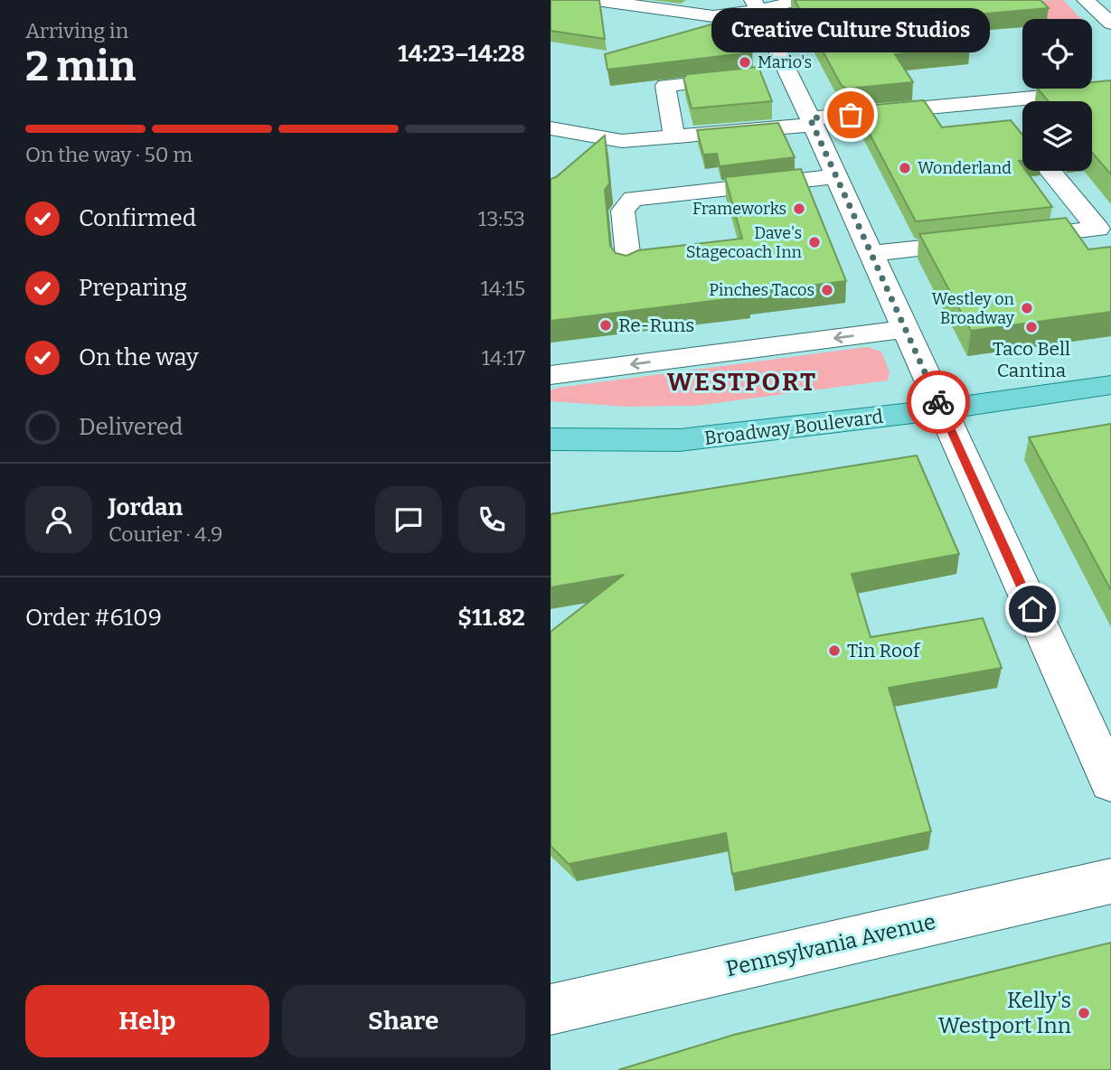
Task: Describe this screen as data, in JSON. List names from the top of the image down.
{
  "streets": {
    "main road": ["Broadway Boulevard"],
    "street": ["Pennsylvania Avenue"]
  },
  "districts": ["WESTPORT"],
  "places": [
    "Mario's",
    "Creative Culture Studios",
    "Wonderland",
    "Frameworks",
    "Dave's Stagecoach Inn",
    "Pinches Tacos",
    "Westley on Broadway",
    "Re-Runs",
    "Taco Bell Cantina",
    "Tin Roof",
    "Kelly's Westport Inn"
  ],
  "page": {
    "heading": ["2 min", "Arriving in", "14:23–14:28"],
    "panel": [
      "Jordan",
      "Courier · 4.9",
      "Order #6109",
      "$11.82"
    ],
    "bubble": "Creative Culture Studios",
    "bar": "On the way · 50 m",
    "list": [
      ["Confirmed", "13:53"],
      ["Preparing", "14:15"],
      ["On the way", "14:17"],
      "Delivered"
    ],
    "buttons": ["Help", "Share"]
  }
}
